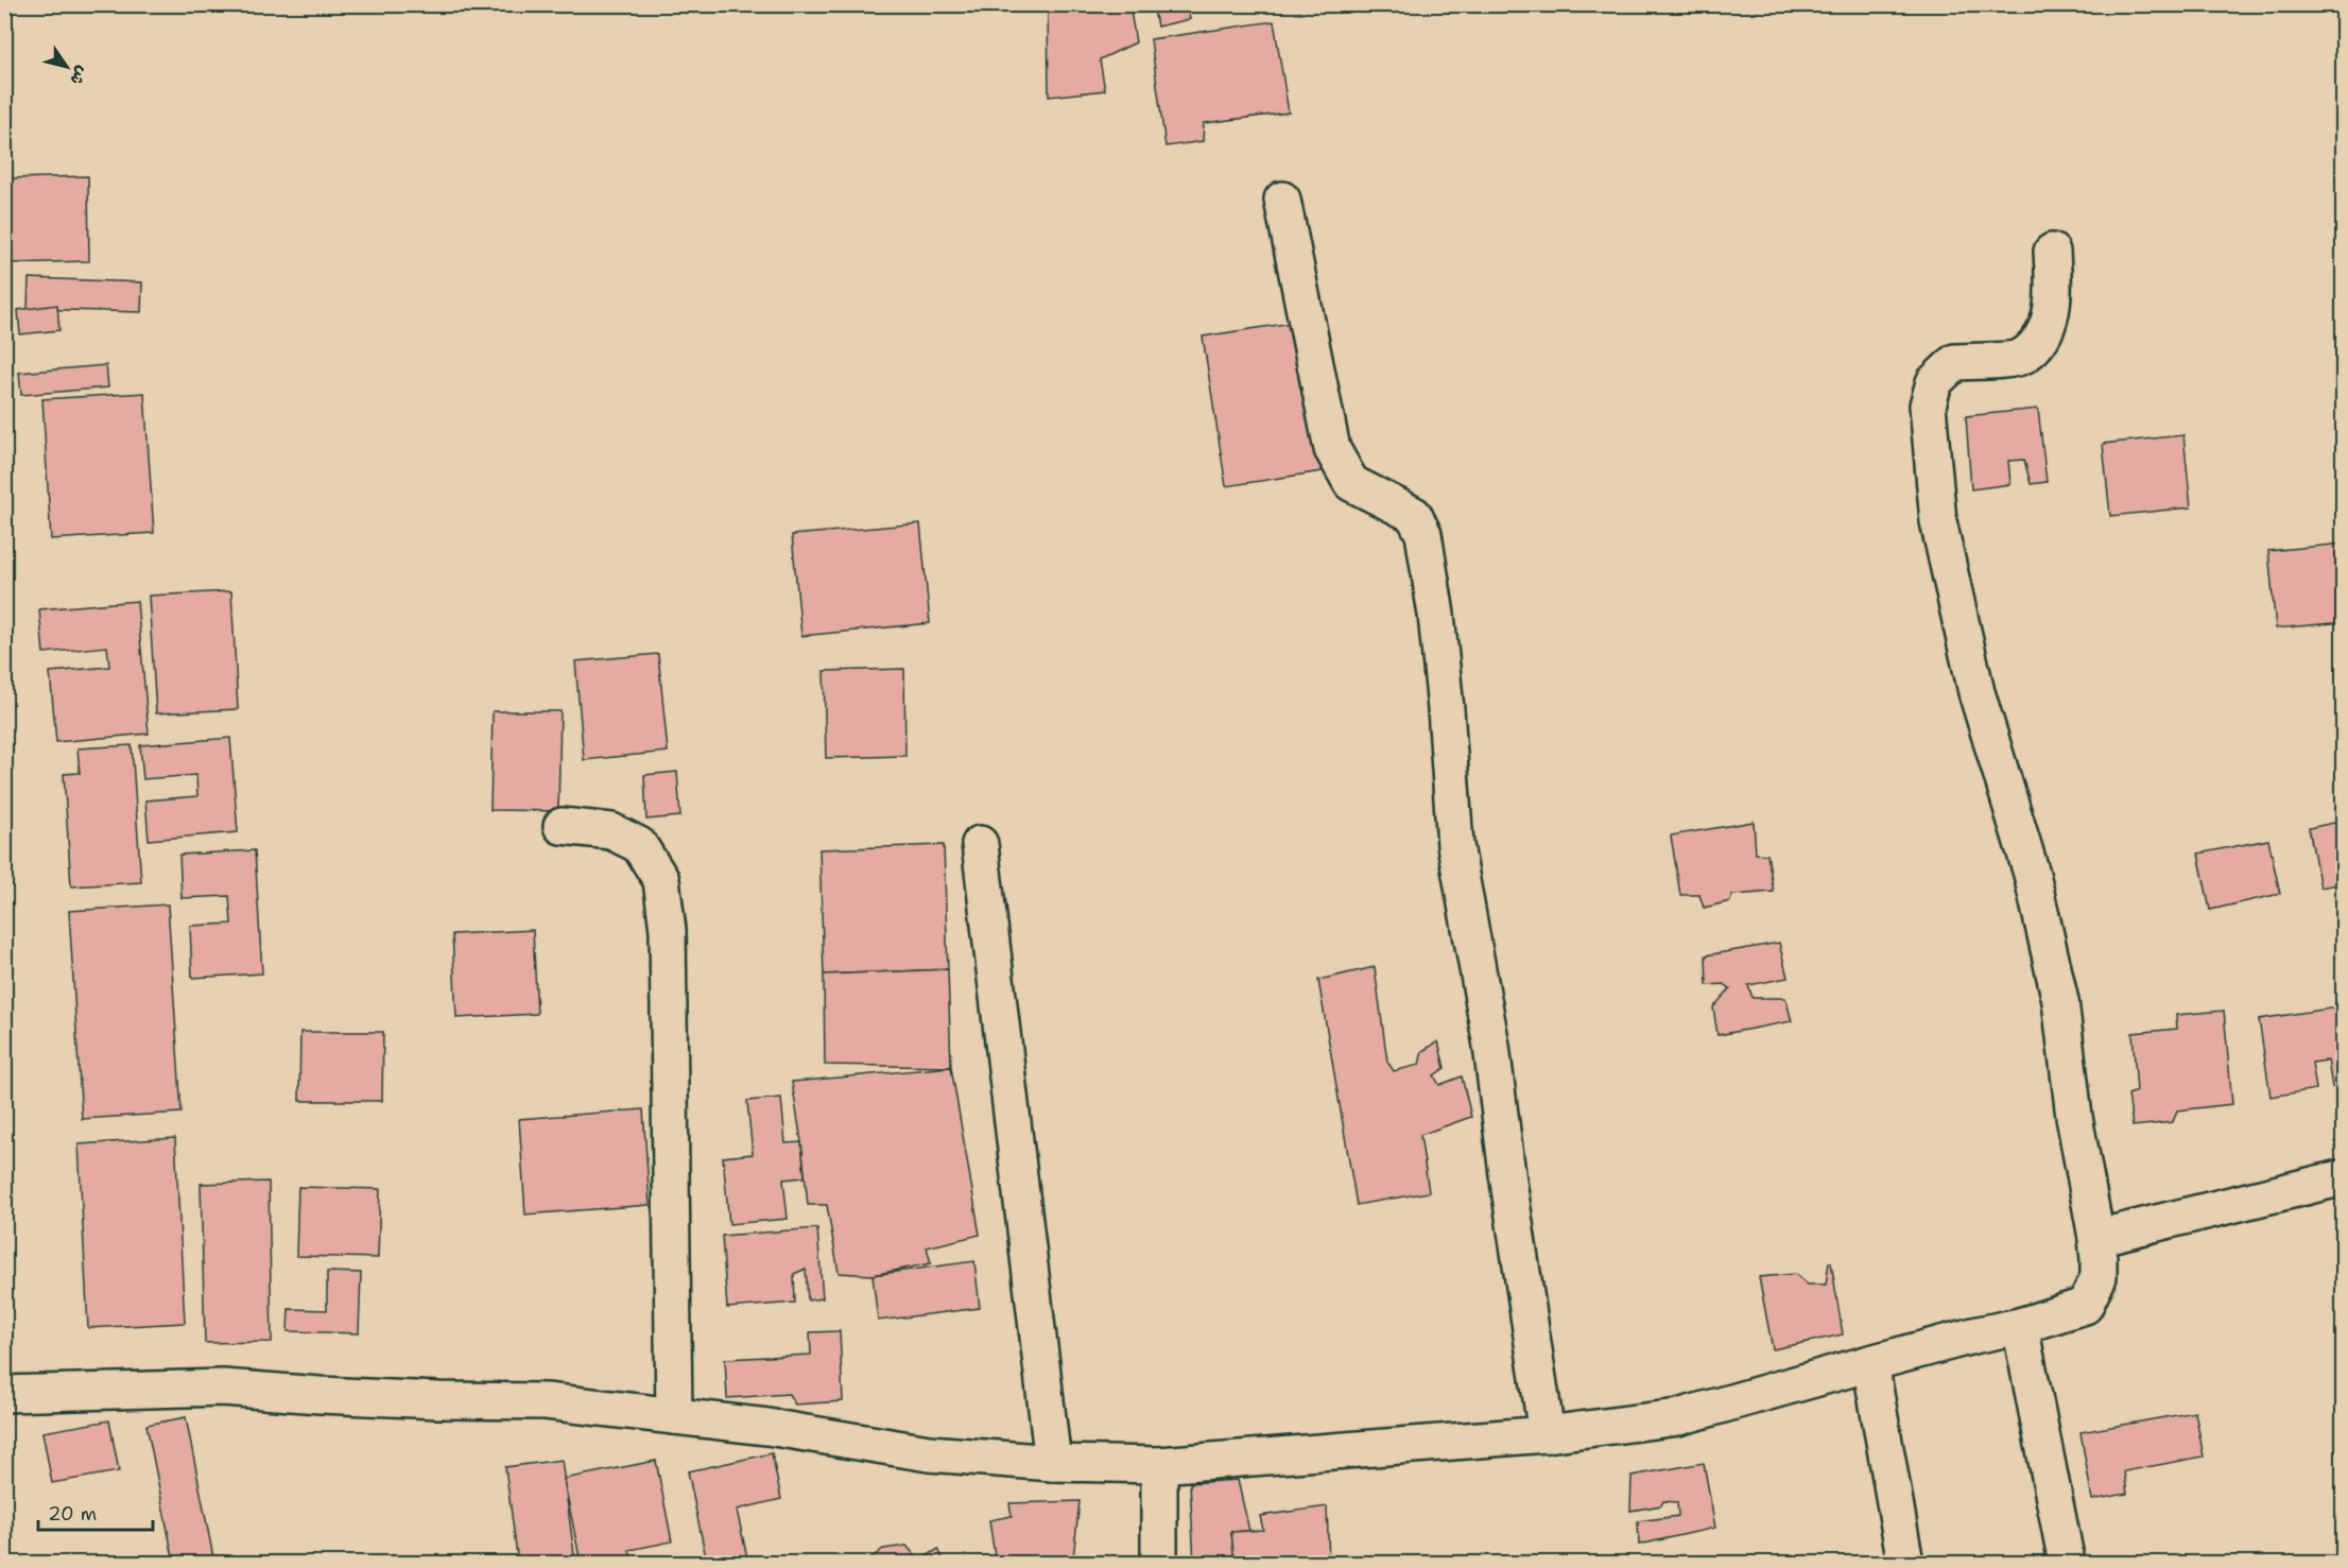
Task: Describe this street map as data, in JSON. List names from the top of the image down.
{
  "scale_bar": "20 m",
  "north": "bottom right"
}
